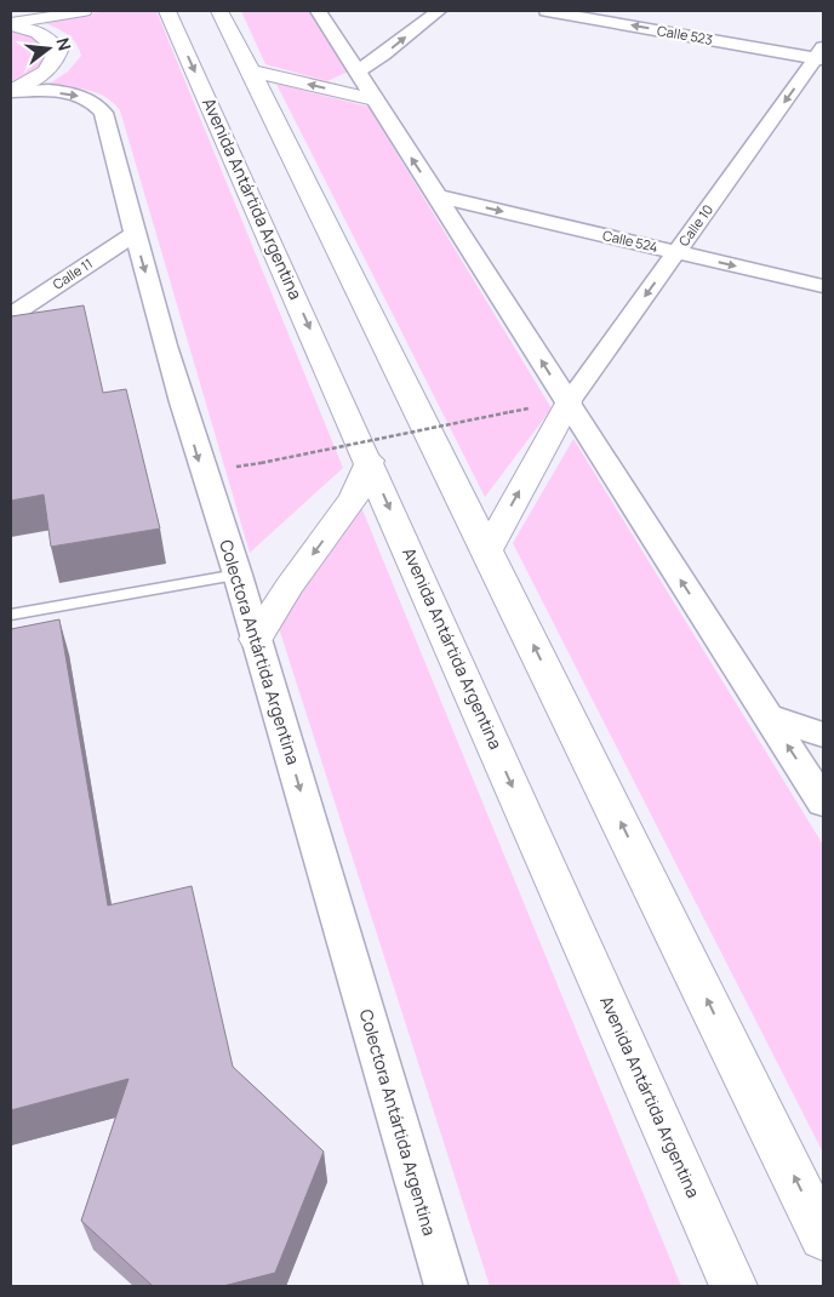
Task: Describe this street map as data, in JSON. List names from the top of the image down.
{
  "streets": {
    "main road": ["Avenida Antártida Argentina"],
    "street": [
      "Calle 523",
      "Calle 10",
      "Calle 524",
      "Calle 11",
      "Colectora Antártida Argentina"
    ]
  },
  "crossings": [
    ["Calle 523", "Calle 10"],
    ["Calle 10", "Calle 524"],
    ["Calle 11", "Colectora Antártida Argentina"]
  ],
  "one_way": [
    "Calle 523",
    "Calle 10",
    "Calle 524",
    "Colectora Antártida Argentina"
  ],
  "north": "right"
}
